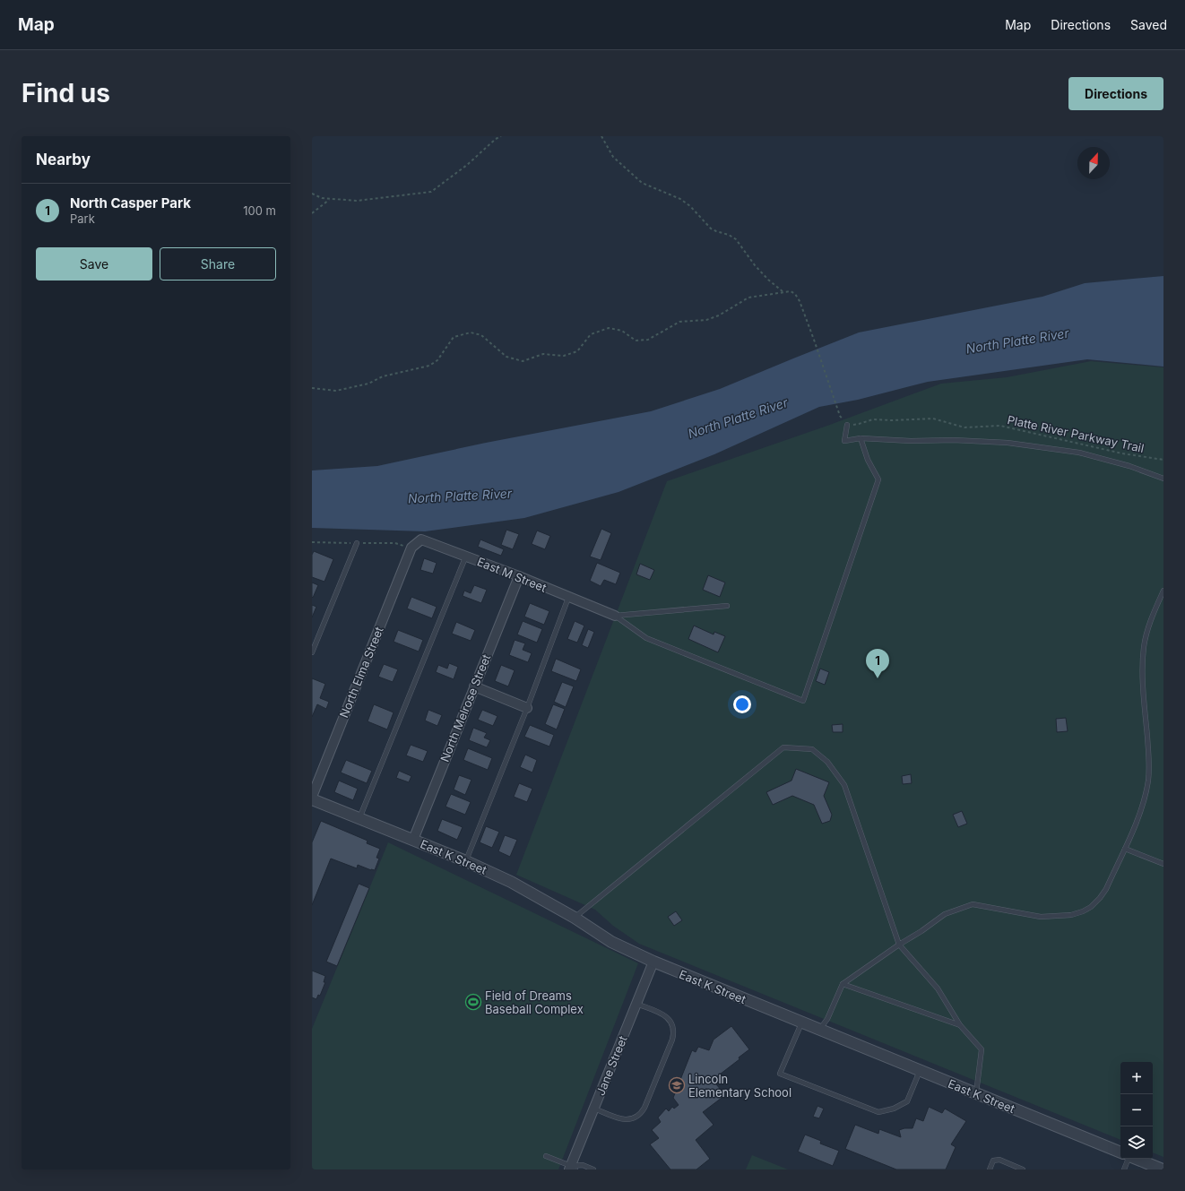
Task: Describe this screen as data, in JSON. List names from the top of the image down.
{
  "streets": {
    "street": [
      "East M Street",
      "North Elma Street",
      "North Melrose Street",
      "East K Street",
      "Jane Street"
    ],
    "path": ["Platte River Parkway Trail"]
  },
  "crossings": [
    ["East M Street", "North Elma Street"],
    ["East M Street", "North Melrose Street"],
    ["North Elma Street", "East K Street"],
    ["North Melrose Street", "East K Street"],
    ["East K Street", "Jane Street"]
  ],
  "water": ["North Platte River"],
  "places": {
    "sports": ["Field of Dreams Baseball Complex"],
    "school or university": ["Lincoln Elementary School"]
  },
  "north": "top",
  "page": {
    "header": "Map",
    "nav": ["Map", "Directions", "Saved"],
    "buttons": [
      "Directions",
      ["Save", "Share"]
    ],
    "title": "Find us",
    "heading": "Nearby",
    "list": [
      {
        "mark": "1",
        "name": "North Casper Park",
        "note": "Park",
        "value": "100 m"
      }
    ],
    "pins": "1",
    "map_buttons": ["+", "−"]
  }
}
